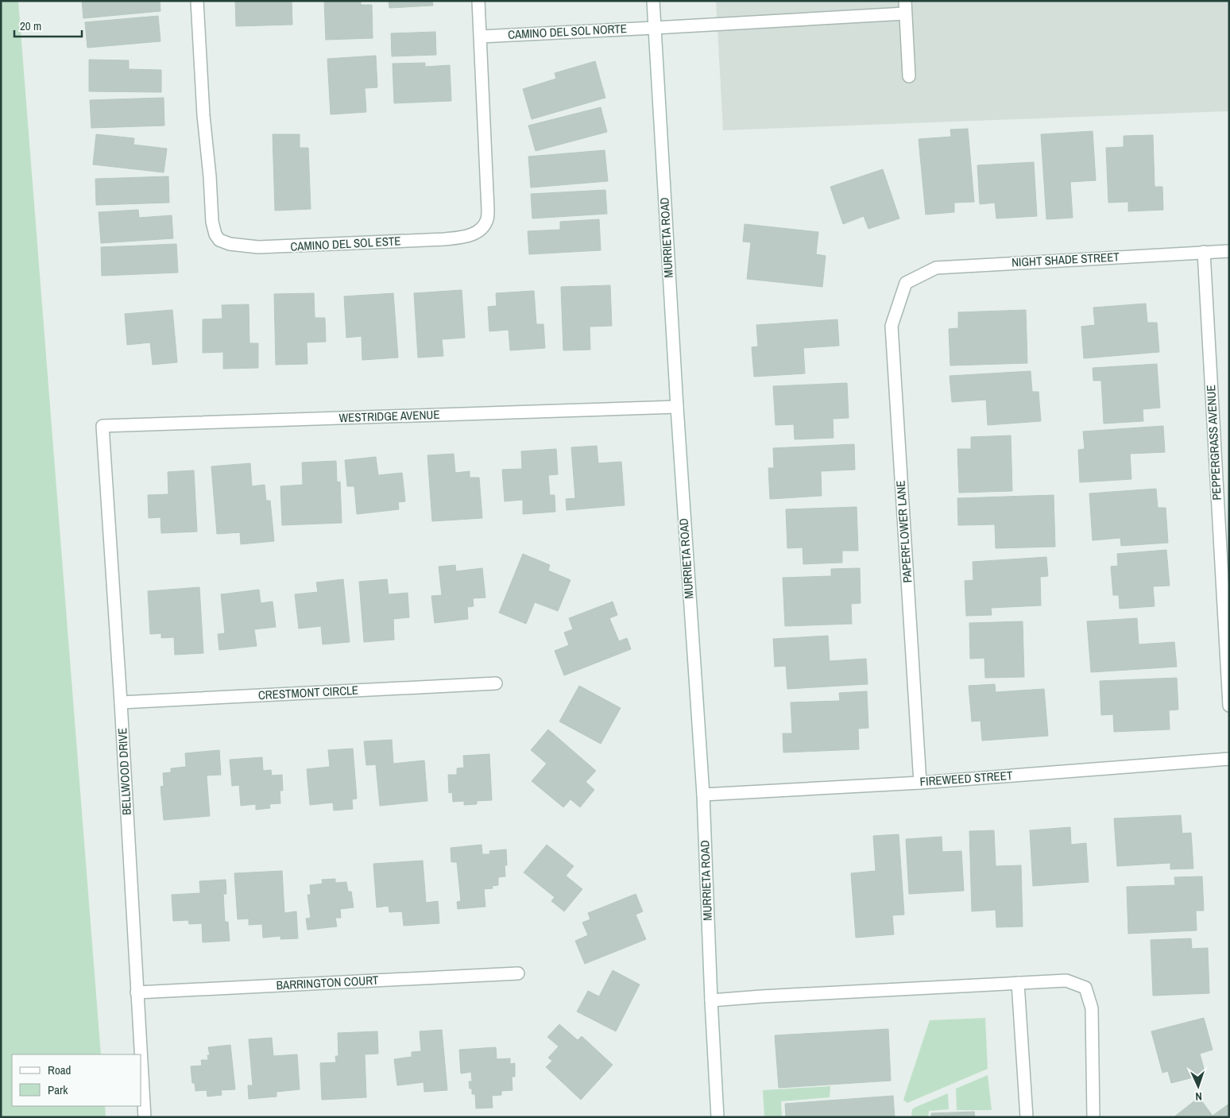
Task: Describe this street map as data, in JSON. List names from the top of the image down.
{
  "streets": {
    "street": [
      "CAMINO DEL SOL NORTE",
      "MURRIETA ROAD",
      "CAMINO DEL SOL ESTE",
      "NIGHT SHADE STREET",
      "WESTRIDGE AVENUE",
      "PEPPERGRASS AVENUE",
      "PAPERFLOWER LANE",
      "CRESTMONT CIRCLE",
      "BELLWOOD DRIVE",
      "FIREWEED STREET",
      "BARRINGTON COURT"
    ]
  },
  "crossings": [
    ["CAMINO DEL SOL NORTE", "MURRIETA ROAD"],
    ["CAMINO DEL SOL NORTE", "CAMINO DEL SOL ESTE"],
    ["MURRIETA ROAD", "WESTRIDGE AVENUE"],
    ["MURRIETA ROAD", "FIREWEED STREET"],
    ["NIGHT SHADE STREET", "PEPPERGRASS AVENUE"],
    ["NIGHT SHADE STREET", "PAPERFLOWER LANE"],
    ["WESTRIDGE AVENUE", "BELLWOOD DRIVE"],
    ["PAPERFLOWER LANE", "FIREWEED STREET"],
    ["CRESTMONT CIRCLE", "BELLWOOD DRIVE"],
    ["BELLWOOD DRIVE", "BARRINGTON COURT"]
  ],
  "legend": ["Road", "Park"],
  "scale_bar": "20 m",
  "north": "bottom"
}
